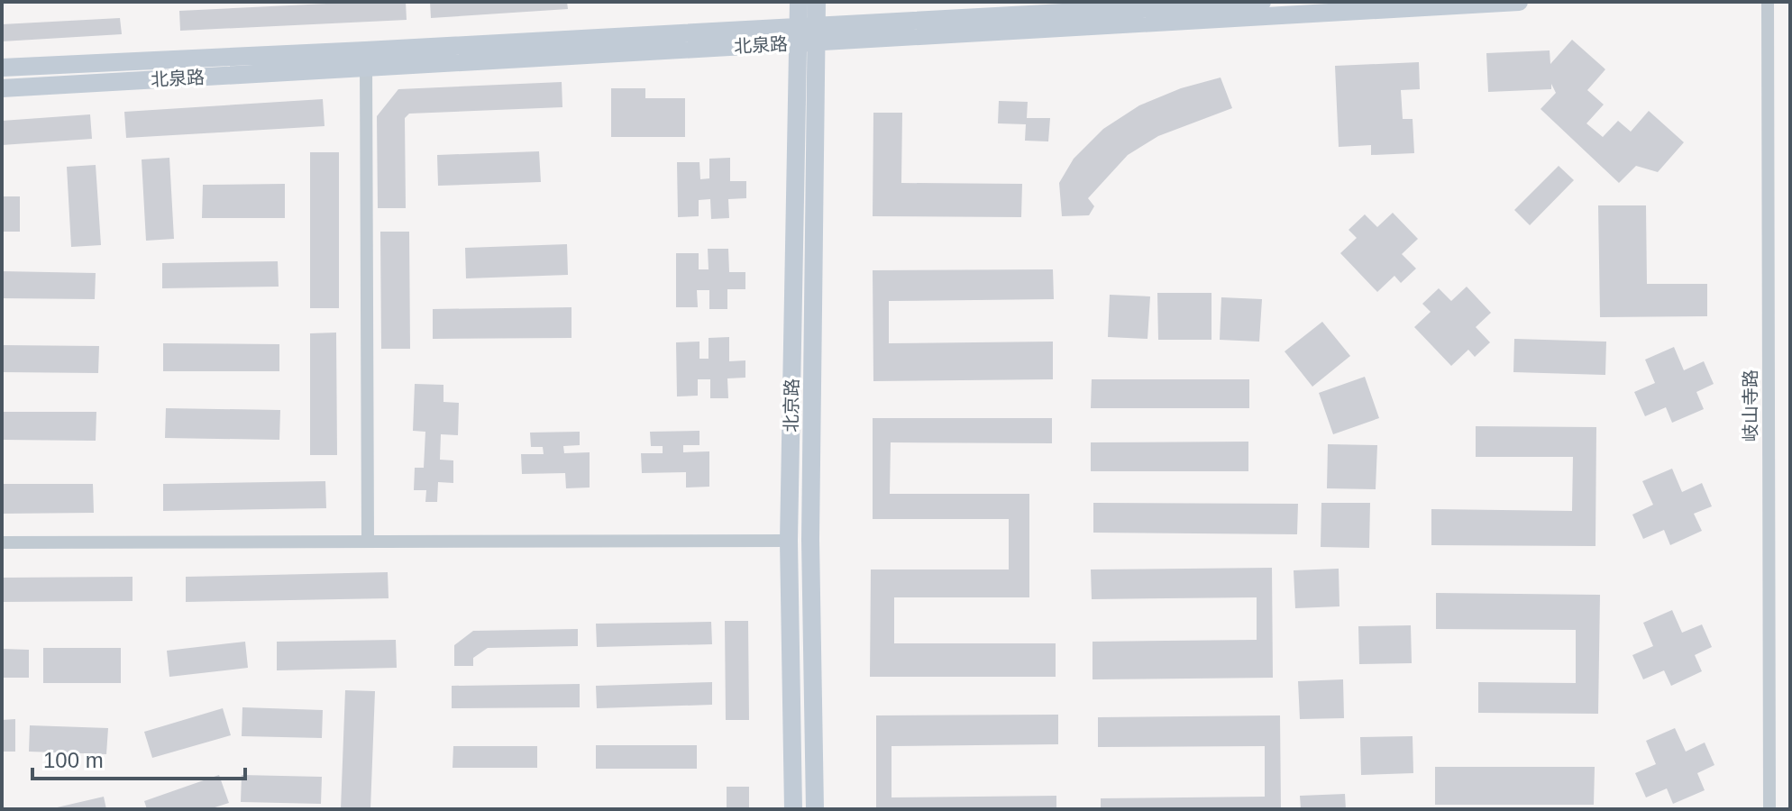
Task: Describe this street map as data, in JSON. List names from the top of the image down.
{
  "streets": {
    "main road": ["北泉路", "北京路"],
    "street": ["岐山寺路"]
  },
  "crossings": [
    ["北泉路", "北京路"]
  ],
  "scale_bar": "100 m"
}
